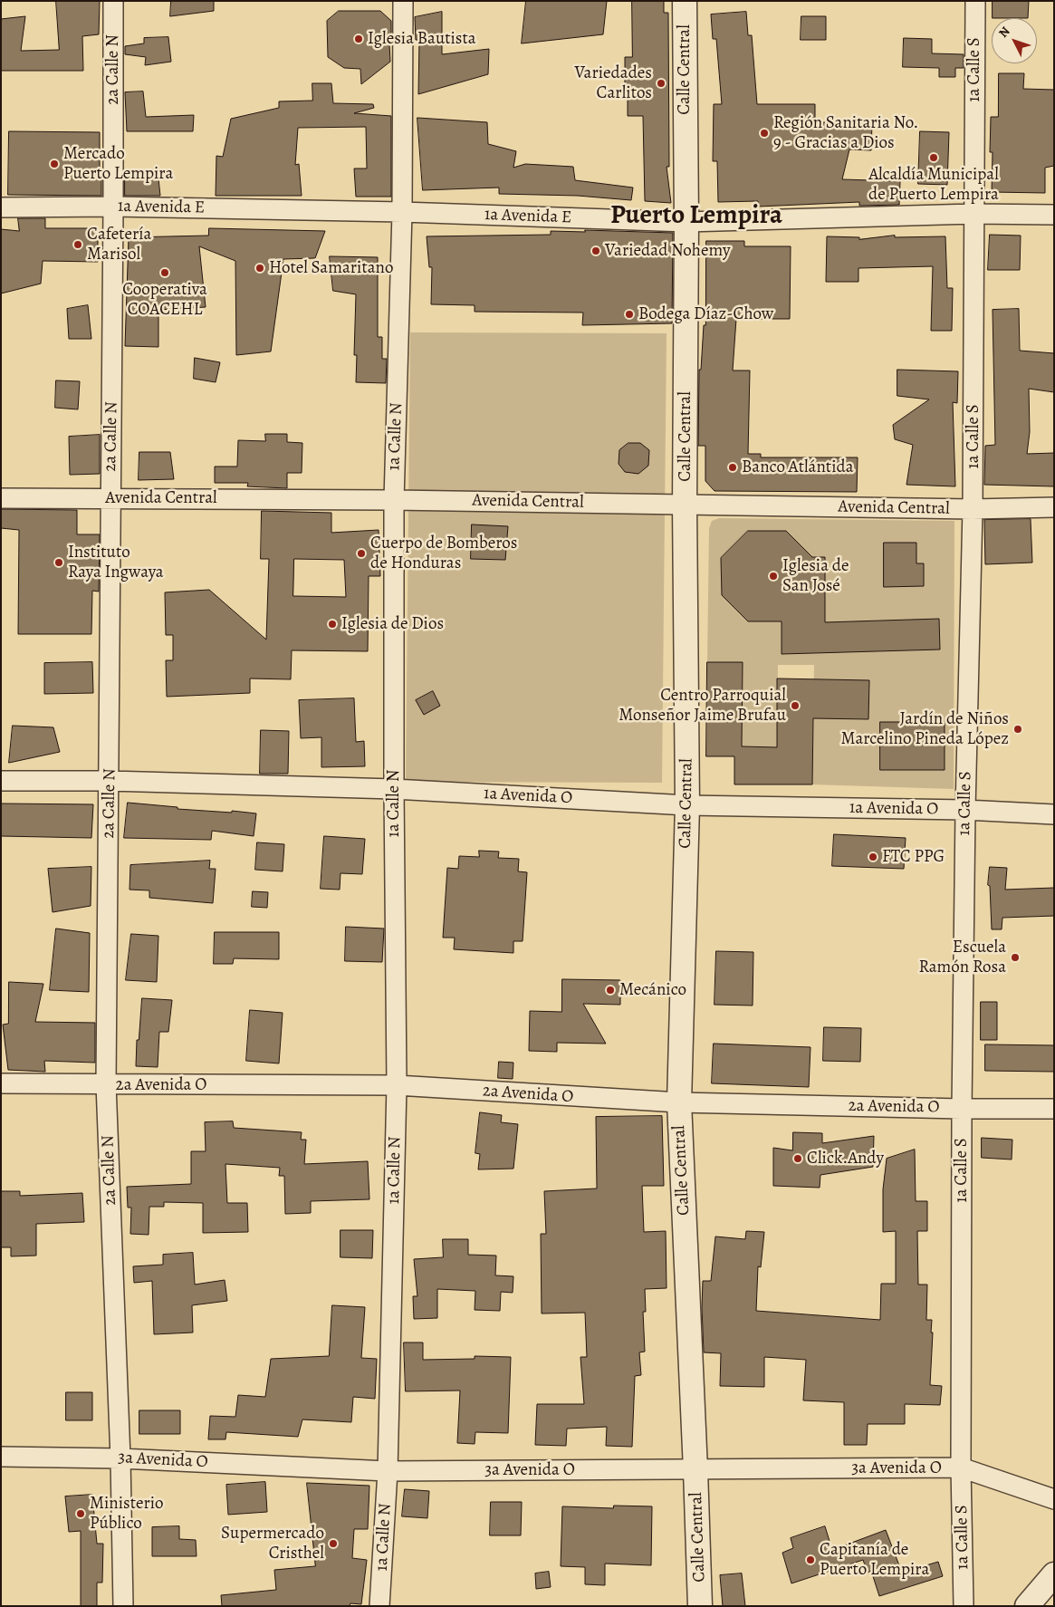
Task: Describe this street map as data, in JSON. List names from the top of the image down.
{
  "streets": {
    "street": [
      "2a Calle N",
      "Calle Central",
      "1a Calle S",
      "1a Avenida E",
      "1a Calle N",
      "Avenida Central",
      "1a Avenida O",
      "2a Avenida O",
      "3a Avenida O"
    ]
  },
  "crossings": [
    ["2a Calle N", "1a Avenida E"],
    ["2a Calle N", "Avenida Central"],
    ["2a Calle N", "1a Avenida O"],
    ["2a Calle N", "2a Avenida O"],
    ["2a Calle N", "3a Avenida O"],
    ["Calle Central", "1a Avenida E"],
    ["Calle Central", "Avenida Central"],
    ["Calle Central", "1a Avenida O"],
    ["Calle Central", "2a Avenida O"],
    ["Calle Central", "3a Avenida O"],
    ["1a Calle S", "1a Avenida E"],
    ["1a Calle S", "Avenida Central"],
    ["1a Calle S", "1a Avenida O"],
    ["1a Calle S", "2a Avenida O"],
    ["1a Calle S", "3a Avenida O"],
    ["1a Avenida E", "1a Calle N"],
    ["1a Calle N", "Avenida Central"],
    ["1a Calle N", "1a Avenida O"],
    ["1a Calle N", "2a Avenida O"],
    ["1a Calle N", "3a Avenida O"]
  ],
  "districts": ["Puerto Lempira"],
  "places": [
    "Iglesia Bautista",
    "Variedades Carlitos",
    "Región Sanitaria No. 9 - Gracias a Dios",
    "Alcaldía Municipal de Puerto Lempira",
    "Mercado Puerto Lempira",
    "Cafetería Marisol",
    "Variedad Nohemy",
    "Hotel Samaritano",
    "Cooperativa COACEHL",
    "Bodega Díaz-Chow",
    "Banco Atlántida",
    "Cuerpo de Bomberos de Honduras",
    "Instituto Raya Ingwaya",
    "Iglesia de San José",
    "Iglesia de Dios",
    "Centro Parroquial Monseñor Jaime Brufau",
    "Jardín de Niños Marcelino Pineda López",
    "FTC PPG",
    "Escuela Ramón Rosa",
    "Mecánico",
    "Click.Andy",
    "Ministerio Público",
    "Supermercado Cristhel",
    "Capitanía de Puerto Lempira"
  ],
  "north": "top left"
}
